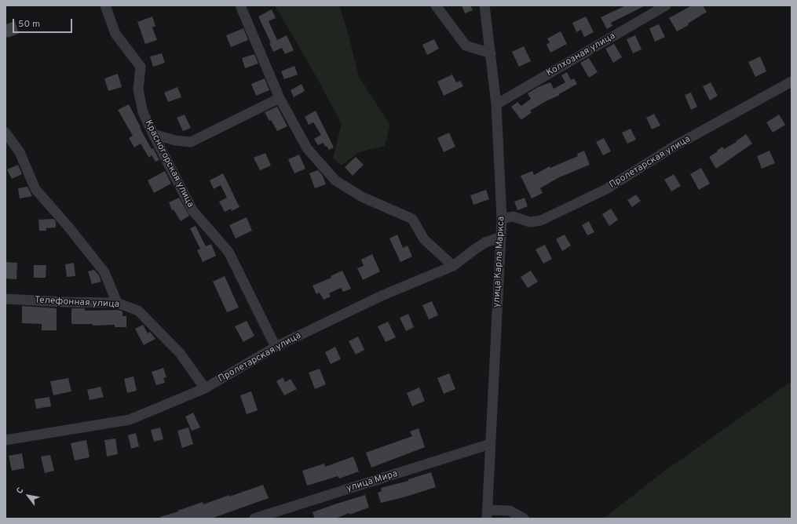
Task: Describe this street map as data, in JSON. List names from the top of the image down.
{
  "streets": {
    "street": [
      "Колхозная улица",
      "Пролетарская улица",
      "Красногорская улица",
      "улица Карла Маркса",
      "Телефонная улица",
      "улица Мира"
    ]
  },
  "crossings": [
    ["Колхозная улица", "улица Карла Маркса"],
    ["Пролетарская улица", "Красногорская улица"],
    ["Пролетарская улица", "улица Карла Маркса"],
    ["Пролетарская улица", "Телефонная улица"],
    ["улица Карла Маркса", "улица Мира"]
  ],
  "scale_bar": "50 m",
  "north": "top left"
}
